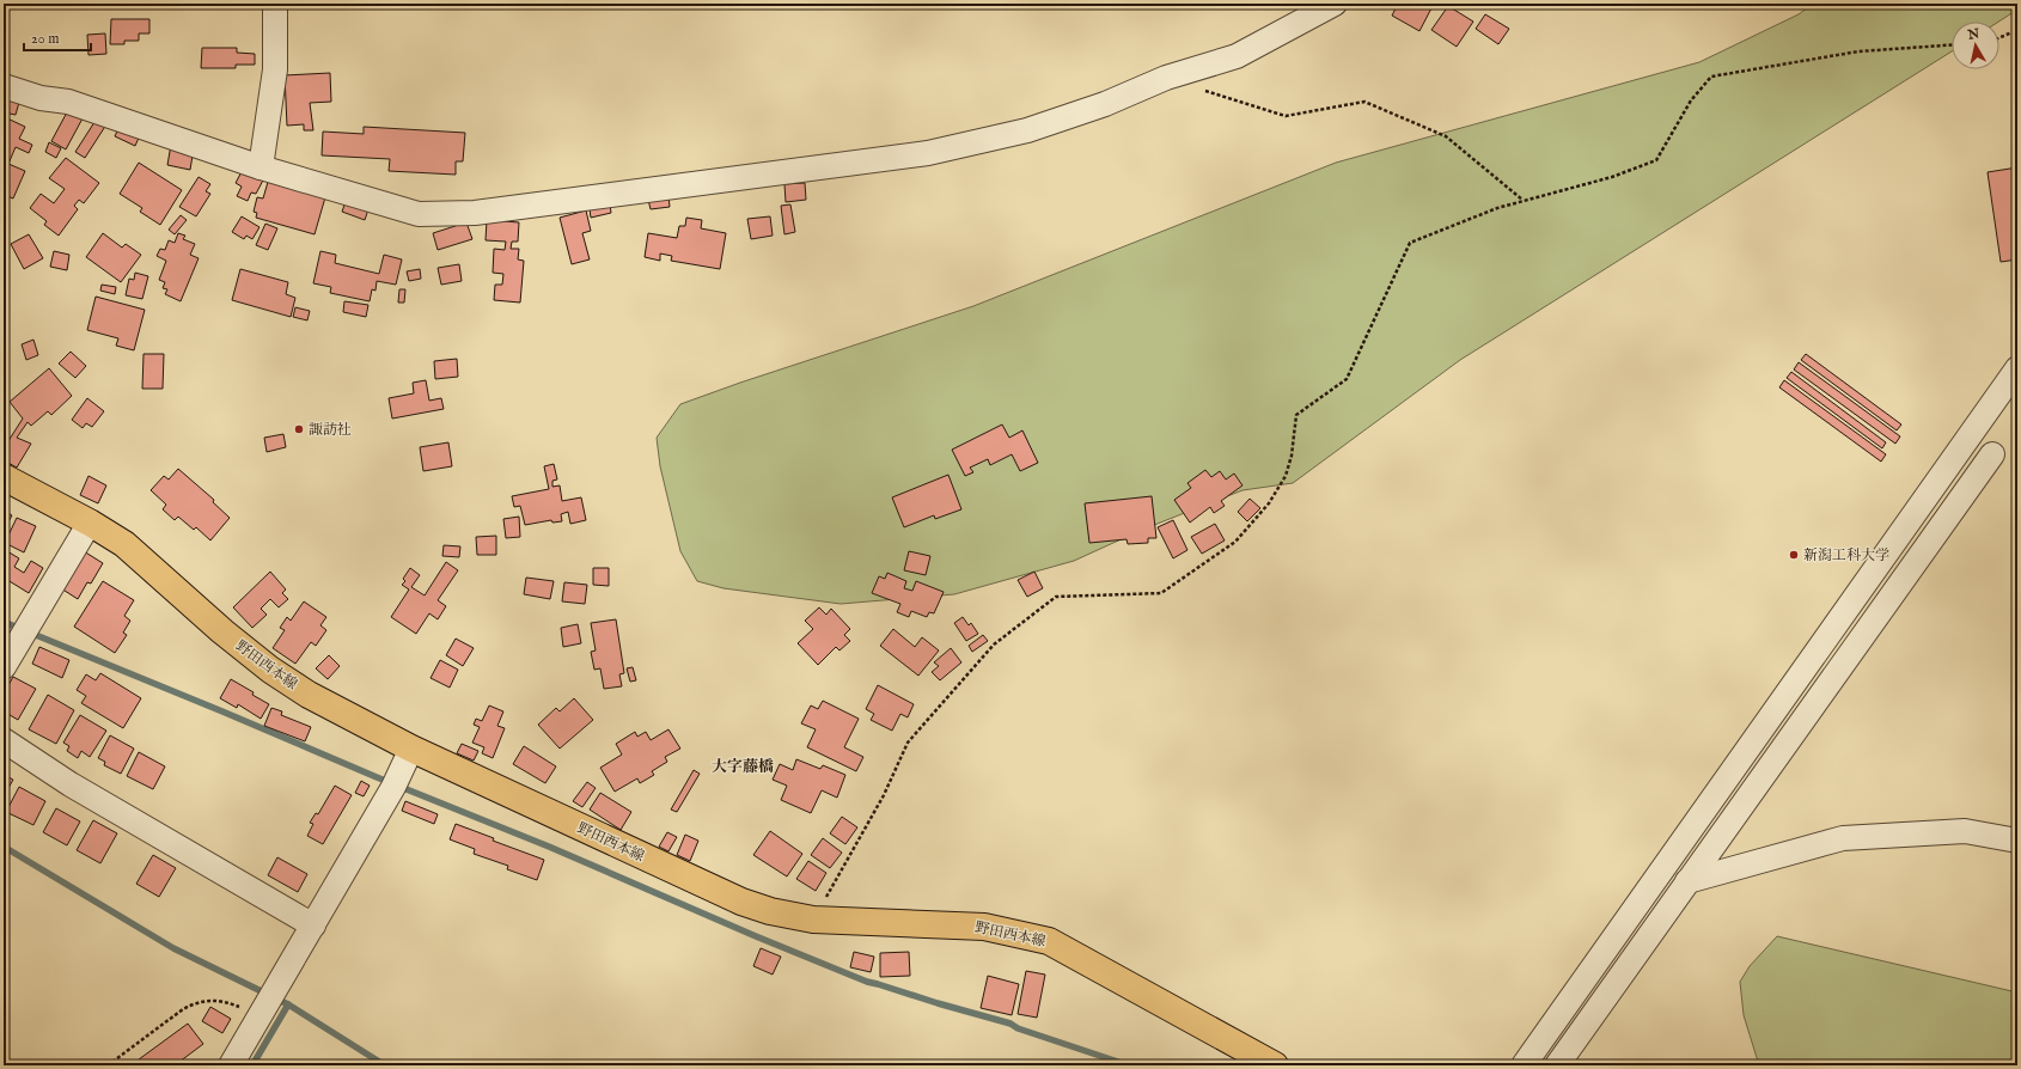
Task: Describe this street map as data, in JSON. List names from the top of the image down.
{
  "streets": {
    "main road": ["野田西本線"]
  },
  "districts": ["大字藤橋"],
  "places": ["諏訪社", "新潟工科大学"],
  "scale_bar": "20 m",
  "north": "top"
}
